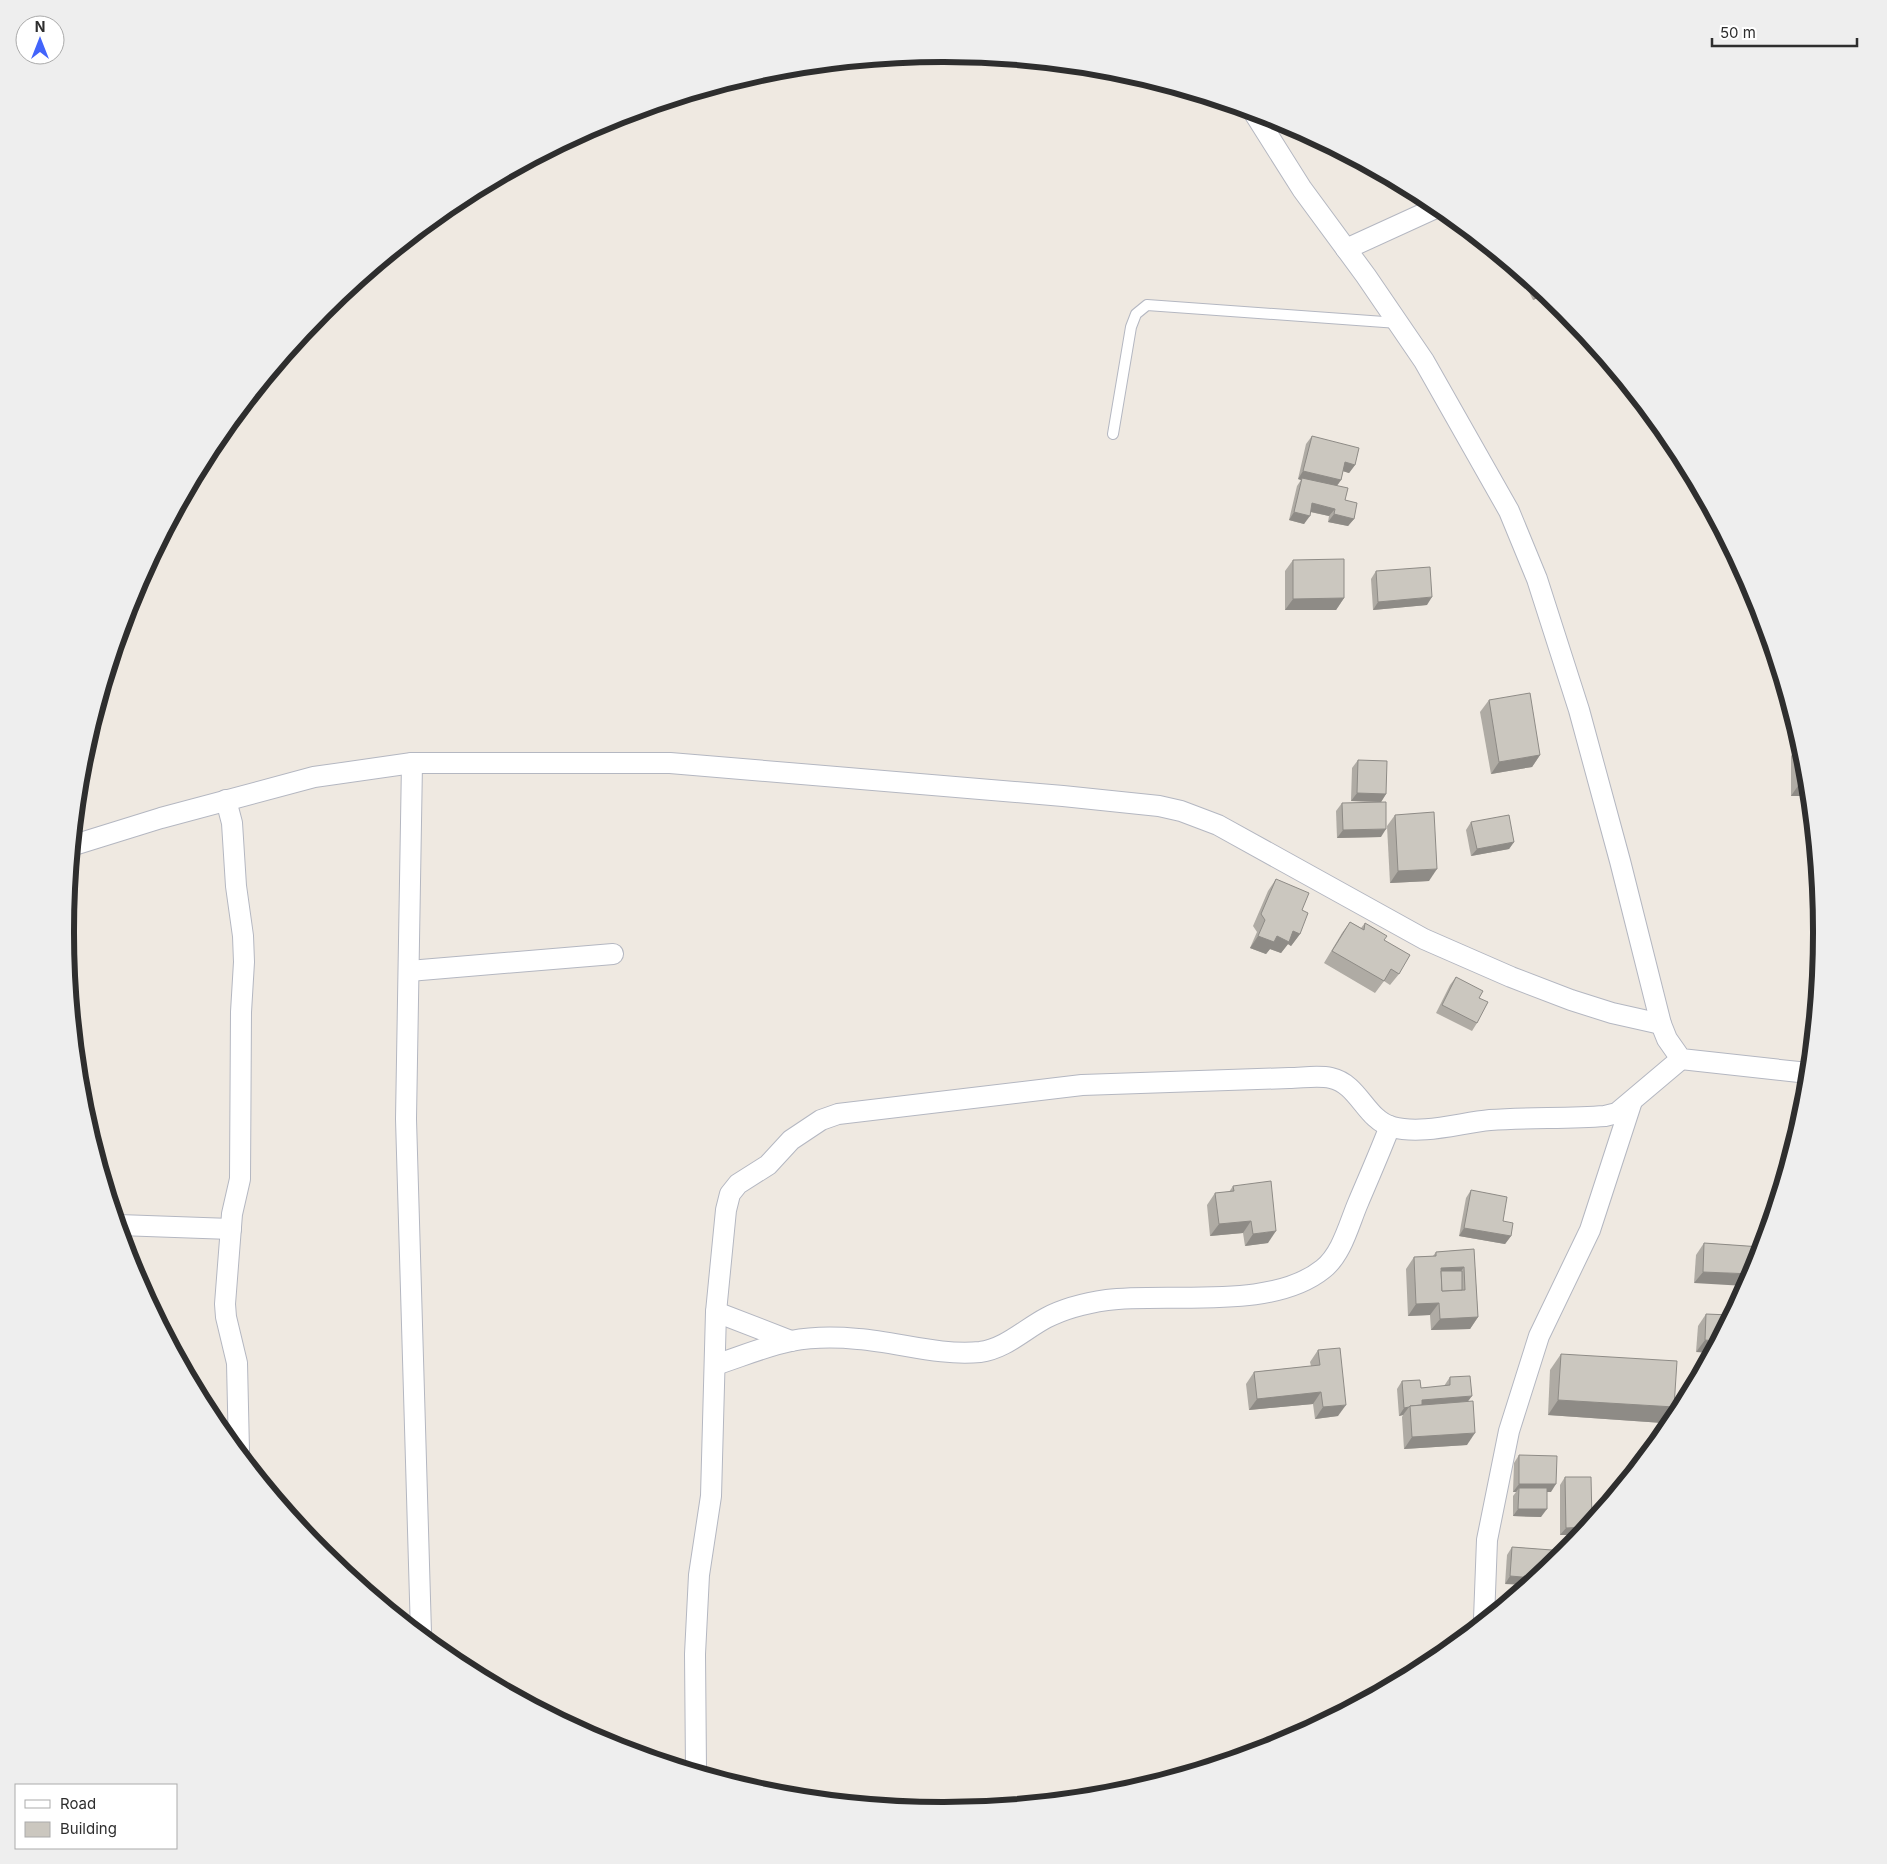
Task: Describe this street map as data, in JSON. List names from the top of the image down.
{
  "legend": ["Road", "Building"],
  "scale_bar": "50 m",
  "north": "top"
}
